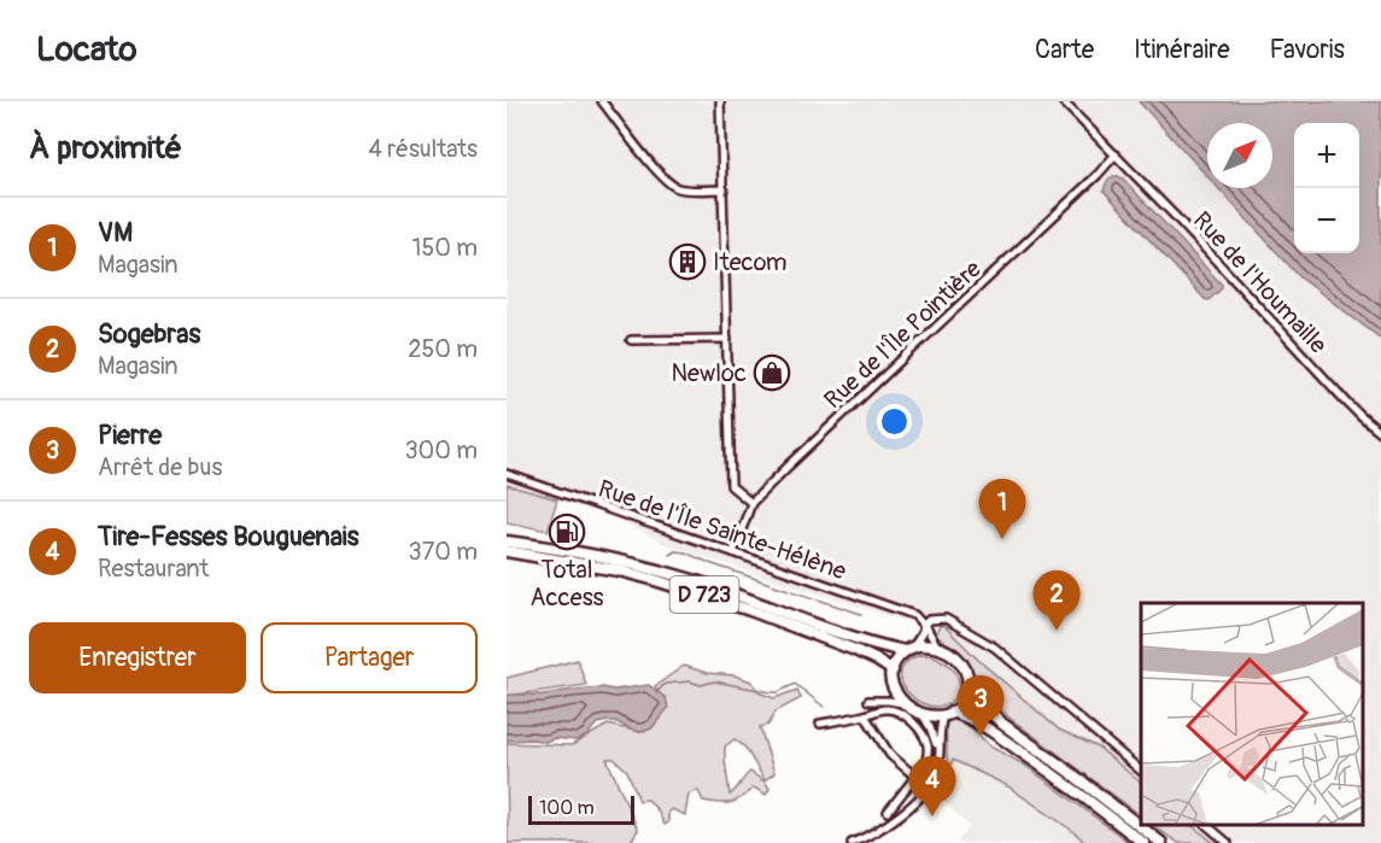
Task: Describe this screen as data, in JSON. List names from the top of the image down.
{
  "streets": {
    "main road": ["D 723"],
    "street": ["Rue de l'Houmaille", "Rue de l'Île Pointière", "Rue de l'Île Sainte-Hélène"]
  },
  "crossings": [
    ["Rue de l'Houmaille", "Rue de l'Île Pointière"],
    ["Rue de l'Île Pointière", "Rue de l'Île Sainte-Hélène"]
  ],
  "places": {
    "building": ["Itecom"],
    "shop": ["Newloc"],
    "fuel station": ["Total Access"]
  },
  "scale_bar": "100 m",
  "north": "top right",
  "page": {
    "header": "Locato",
    "nav": ["Carte", "Itinéraire", "Favoris"],
    "heading": ["À proximité", "4 résultats"],
    "map_buttons": ["+", "−"],
    "list": [
      {
        "mark": "1",
        "name": "VM",
        "note": "Magasin",
        "value": "150 m"
      },
      {
        "mark": "2",
        "name": "Sogebras",
        "note": "Magasin",
        "value": "250 m"
      },
      {
        "mark": "3",
        "name": "Pierre",
        "note": "Arrêt de bus",
        "value": "300 m"
      },
      {
        "mark": "4",
        "name": "Tire-Fesses Bouguenais",
        "note": "Restaurant",
        "value": "370 m"
      }
    ],
    "pins": [
      "1",
      "2",
      "3",
      "4"
    ],
    "buttons": ["Enregistrer", "Partager"],
    "scale": "100 m"
  }
}
